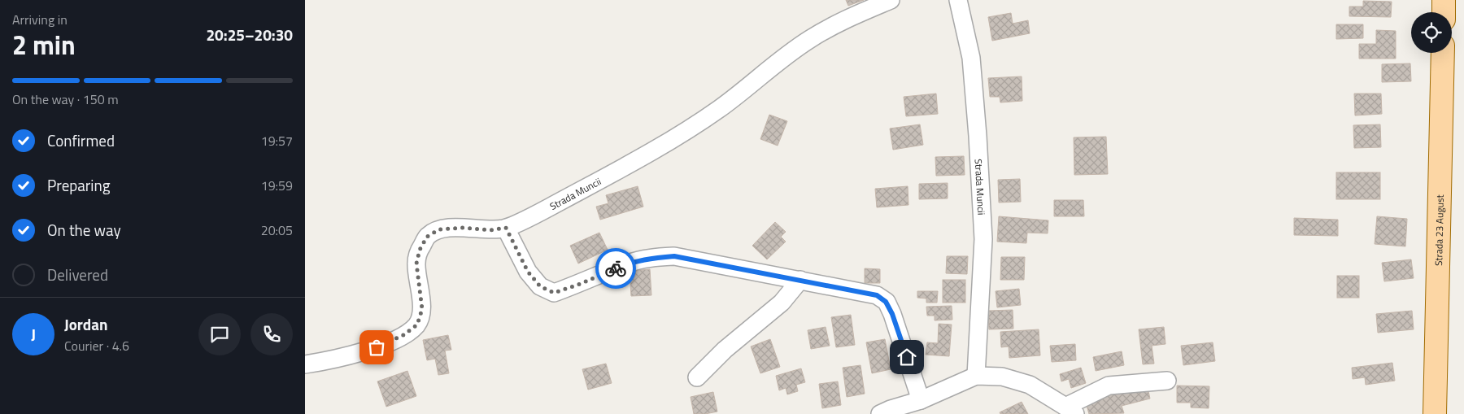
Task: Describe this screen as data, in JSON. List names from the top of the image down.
{
  "streets": {
    "main road": ["Strada 23 August"],
    "street": ["Strada Muncii"]
  },
  "page": {
    "heading": ["2 min", "Arriving in", "20:25–20:30"],
    "panel": ["Jordan", "Courier · 4.6"],
    "bar": "On the way · 150 m",
    "list": [
      ["Confirmed", "19:57"],
      ["Preparing", "19:59"],
      ["On the way", "20:05"],
      "Delivered"
    ],
    "round": "J"
  }
}
